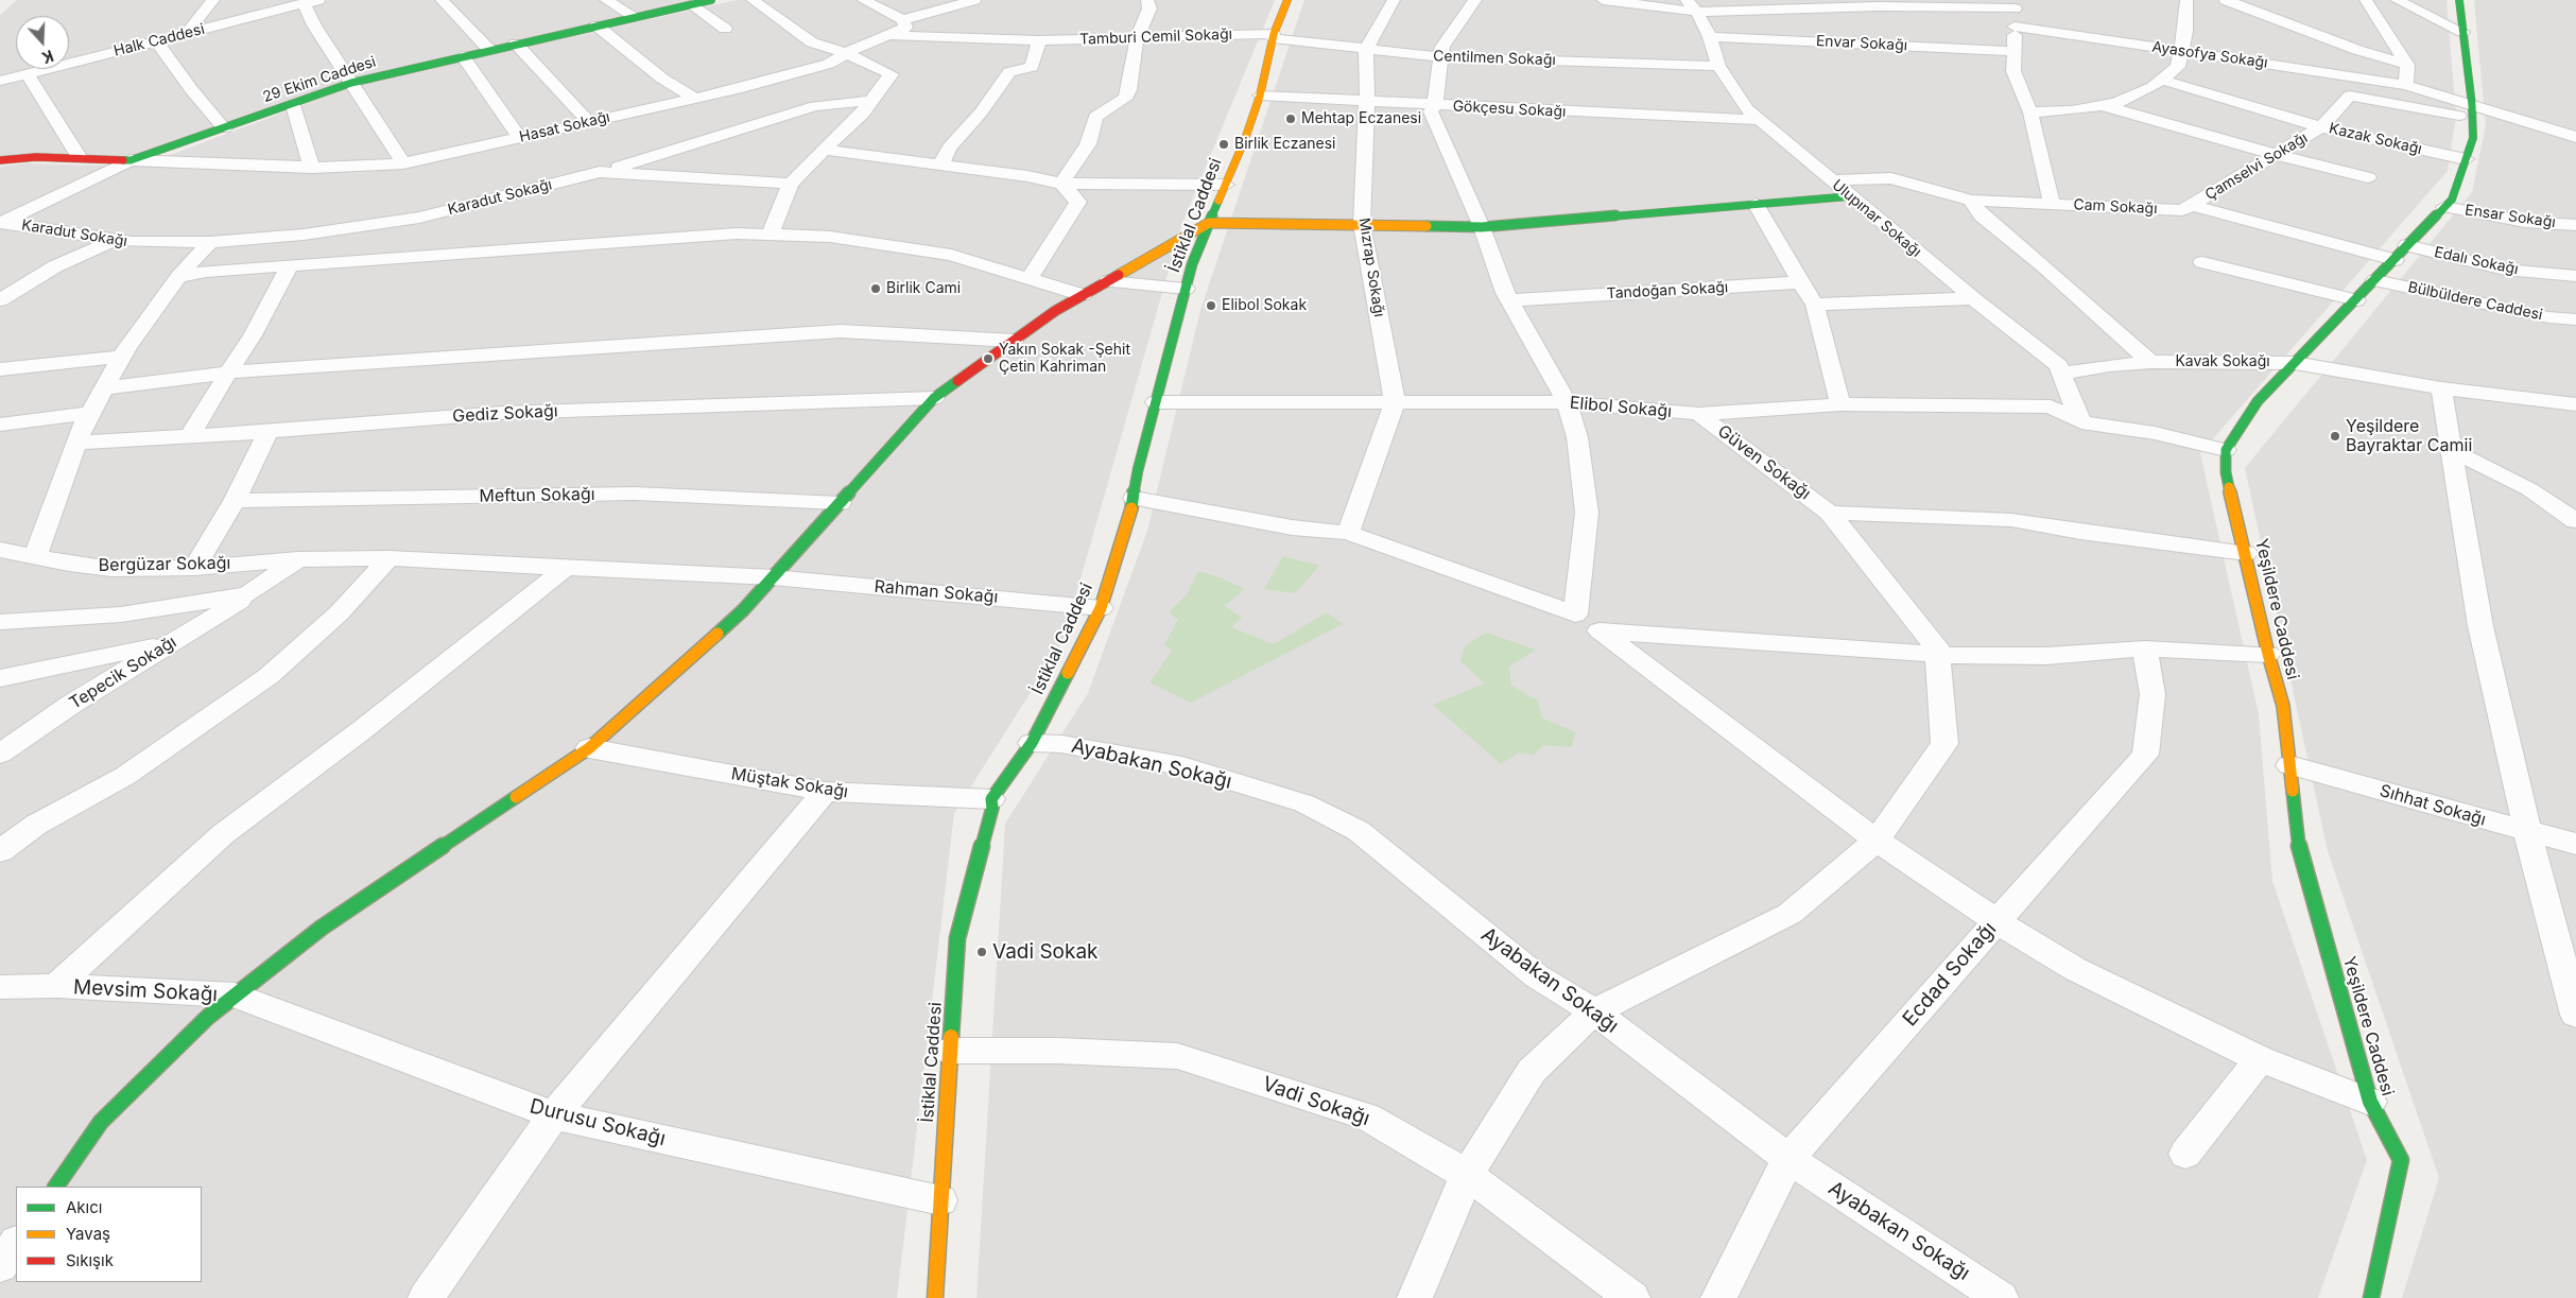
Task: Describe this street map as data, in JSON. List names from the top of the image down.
{
  "streets": {
    "street": [
      "Tamburi Cemil Sokağı",
      "Halk Caddesi",
      "Envar Sokağı",
      "Ayasofya Sokağı",
      "Centilmen Sokağı",
      "29 Ekim Caddesi",
      "Gökçesu Sokağı",
      "Hasat Sokağı",
      "Kazak Sokağı",
      "Çamselvi Sokağı",
      "Karadut Sokağı",
      "Cam Sokağı",
      "İstiklal Caddesi",
      "Ensar Sokağı",
      "Ulupınar Sokağı",
      "Edalı Sokağı",
      "Mızrap Sokağı",
      "Tandoğan Sokağı",
      "Bülbüldere Caddesi",
      "Kavak Sokağı",
      "Elibol Sokağı",
      "Gediz Sokağı",
      "Güven Sokağı",
      "Meftun Sokağı",
      "Bergüzar Sokağı",
      "Rahman Sokağı",
      "Yeşildere Caddesi",
      "Tepecik Sokağı",
      "Ayabakan Sokağı",
      "Müştak Sokağı",
      "Sıhhat Sokağı",
      "Ecdad Sokağı",
      "Mevsim Sokağı",
      "Vadi Sokağı",
      "Durusu Sokağı"
    ]
  },
  "crossings": [
    ["Tamburi Cemil Sokağı", "Centilmen Sokağı"],
    ["Tamburi Cemil Sokağı", "Hasat Sokağı"],
    ["Tamburi Cemil Sokağı", "İstiklal Caddesi"],
    ["Envar Sokağı", "Ulupınar Sokağı"],
    ["Ayasofya Sokağı", "Kazak Sokağı"],
    ["Centilmen Sokağı", "İstiklal Caddesi"],
    ["Centilmen Sokağı", "Ulupınar Sokağı"],
    ["Centilmen Sokağı", "Mızrap Sokağı"],
    ["29 Ekim Caddesi", "Hasat Sokağı"],
    ["Gökçesu Sokağı", "İstiklal Caddesi"],
    ["Gökçesu Sokağı", "Ulupınar Sokağı"],
    ["Gökçesu Sokağı", "Mızrap Sokağı"],
    ["Kazak Sokağı", "Çamselvi Sokağı"],
    ["Çamselvi Sokağı", "Cam Sokağı"],
    ["Cam Sokağı", "Ulupınar Sokağı"],
    ["Cam Sokağı", "Kavak Sokağı"],
    ["İstiklal Caddesi", "Elibol Sokağı"],
    ["İstiklal Caddesi", "Rahman Sokağı"],
    ["İstiklal Caddesi", "Ayabakan Sokağı"],
    ["İstiklal Caddesi", "Müştak Sokağı"],
    ["İstiklal Caddesi", "Vadi Sokağı"],
    ["İstiklal Caddesi", "Durusu Sokağı"],
    ["Ulupınar Sokağı", "Kavak Sokağı"],
    ["Ulupınar Sokağı", "Elibol Sokağı"],
    ["Mızrap Sokağı", "Elibol Sokağı"],
    ["Elibol Sokağı", "Güven Sokağı"],
    ["Elibol Sokağı", "Yeşildere Caddesi"],
    ["Bergüzar Sokağı", "Tepecik Sokağı"],
    ["Yeşildere Caddesi", "Sıhhat Sokağı"],
    ["Ayabakan Sokağı", "Ecdad Sokağı"],
    ["Mevsim Sokağı", "Durusu Sokağı"]
  ],
  "places": [
    "Mehtap Eczanesi",
    "Birlik Eczanesi",
    "Birlik Cami",
    "Elibol Sokak",
    "Yakın Sokak -Şehit Çetin Kahriman",
    "Yeşildere Bayraktar Camii",
    "Vadi Sokak"
  ],
  "legend": ["Akıcı", "Yavaş", "Sıkışık"],
  "north": "bottom"
}
